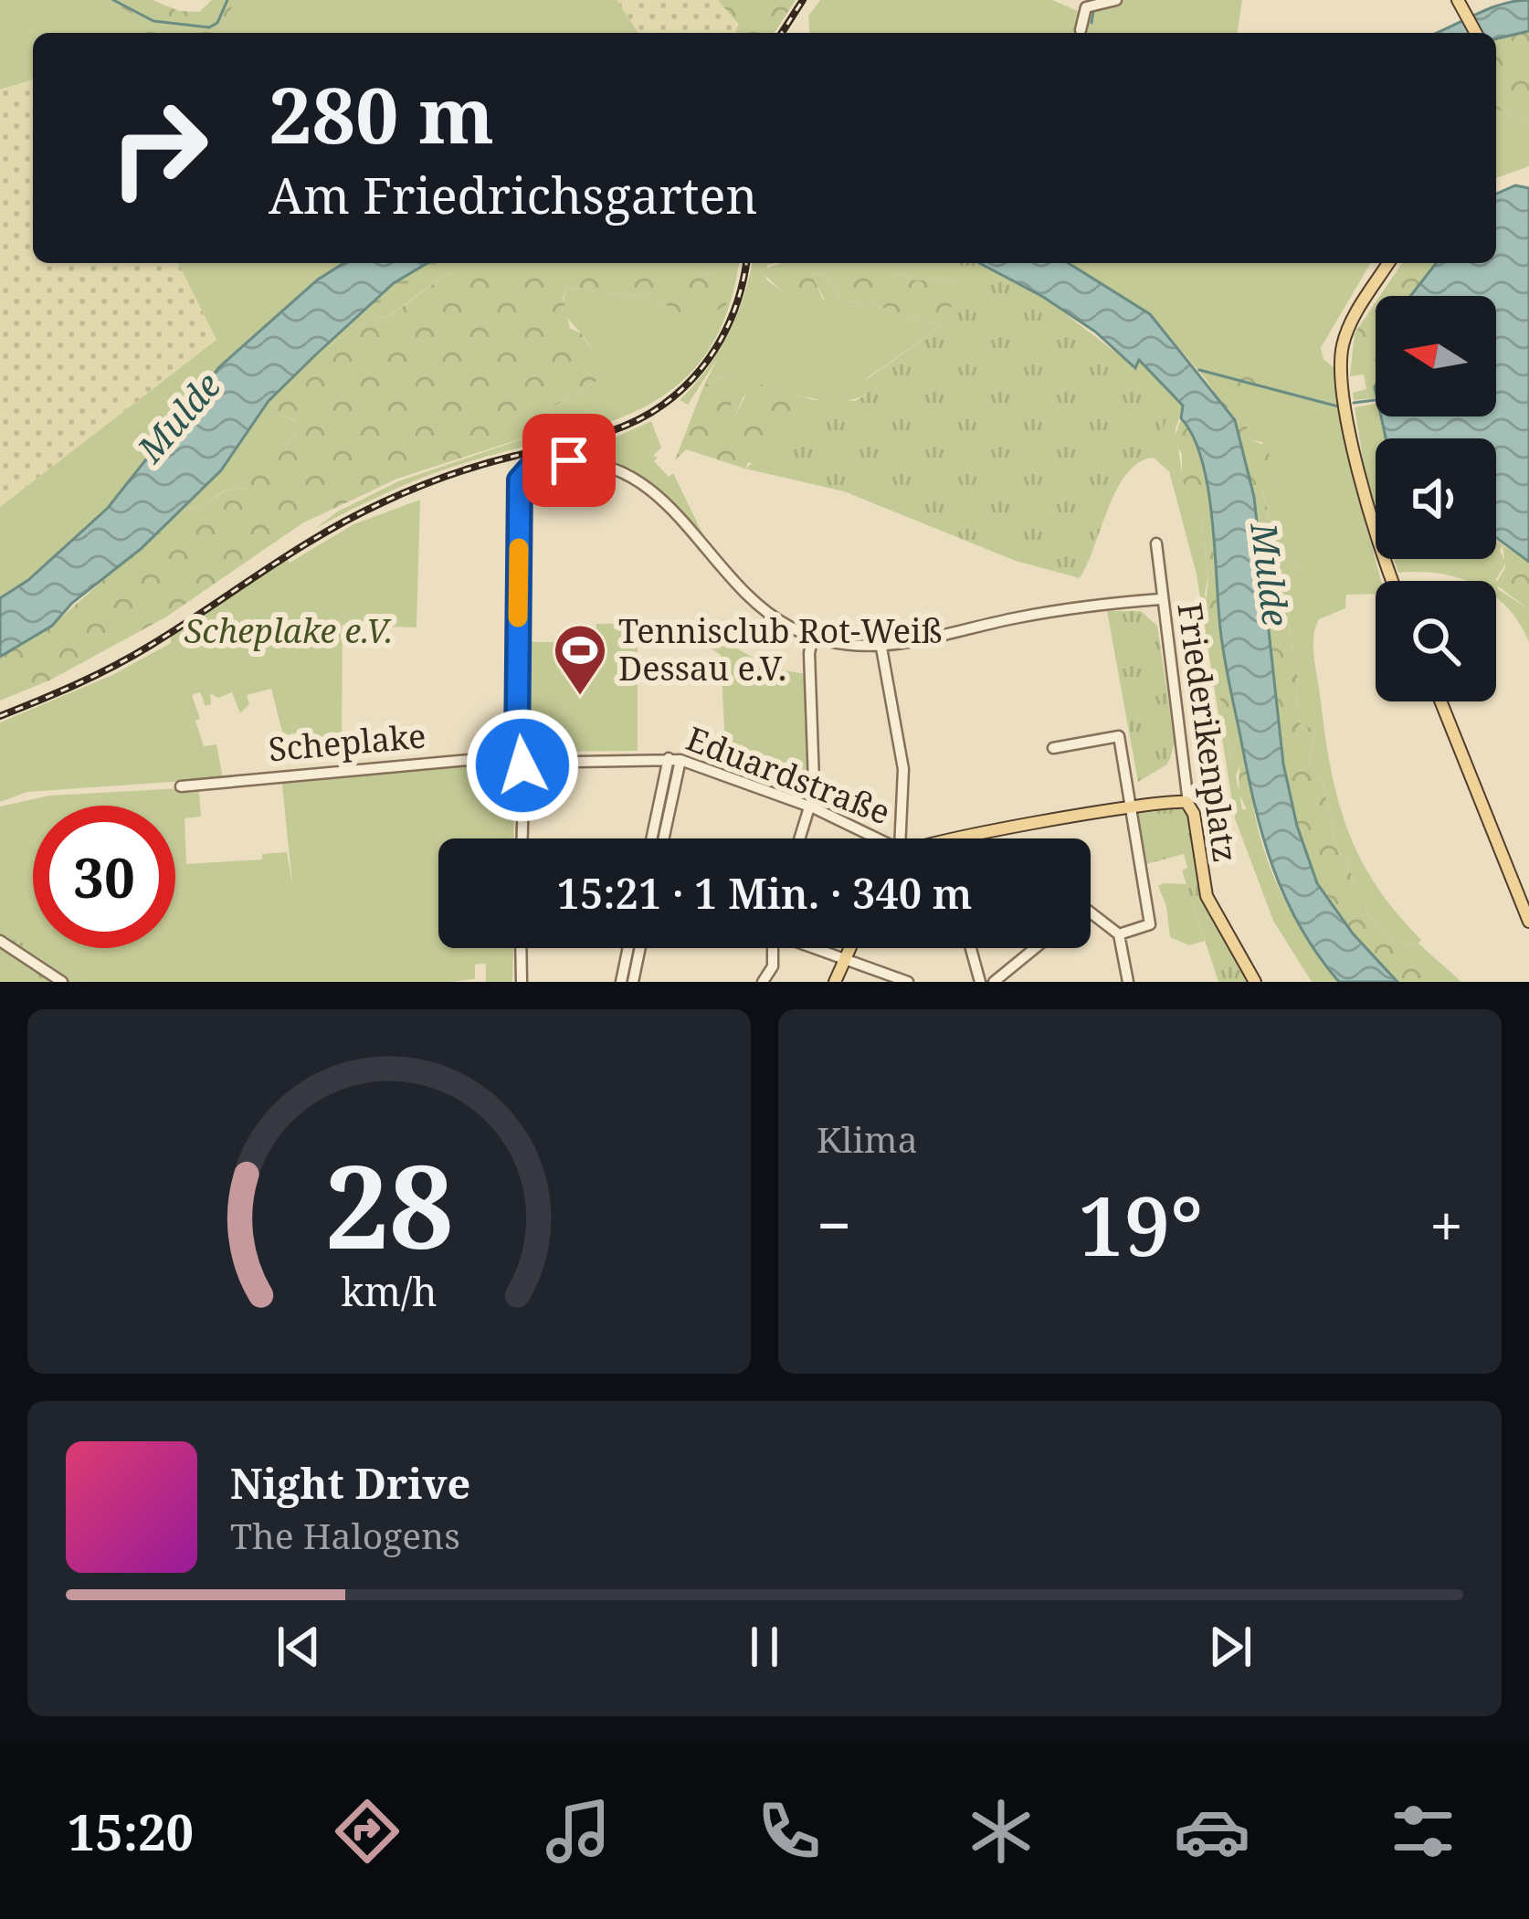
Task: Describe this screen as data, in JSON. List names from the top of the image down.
{
  "streets": {
    "main road": ["Friederikenplatz"],
    "street": ["Scheplake", "Eduardstraße"]
  },
  "crossings": [
    ["Scheplake", "Eduardstraße"]
  ],
  "water": ["Mulde"],
  "parks": ["Scheplake e.V."],
  "places": {
    "sports": ["Tennisclub Rot-Weiß Dessau e.V."]
  },
  "north": "left",
  "page": {
    "turn": ["280 m", "Am Friedrichsgarten"],
    "limit": "30",
    "trip": "15:21 · 1 Min. · 340 m",
    "tile": "Klima",
    "heat": ["−", "19°", "+"],
    "song": ["Night Drive", "The Halogens"],
    "tabs": "15:20",
    "gauge": ["28", "km/h"]
  }
}
